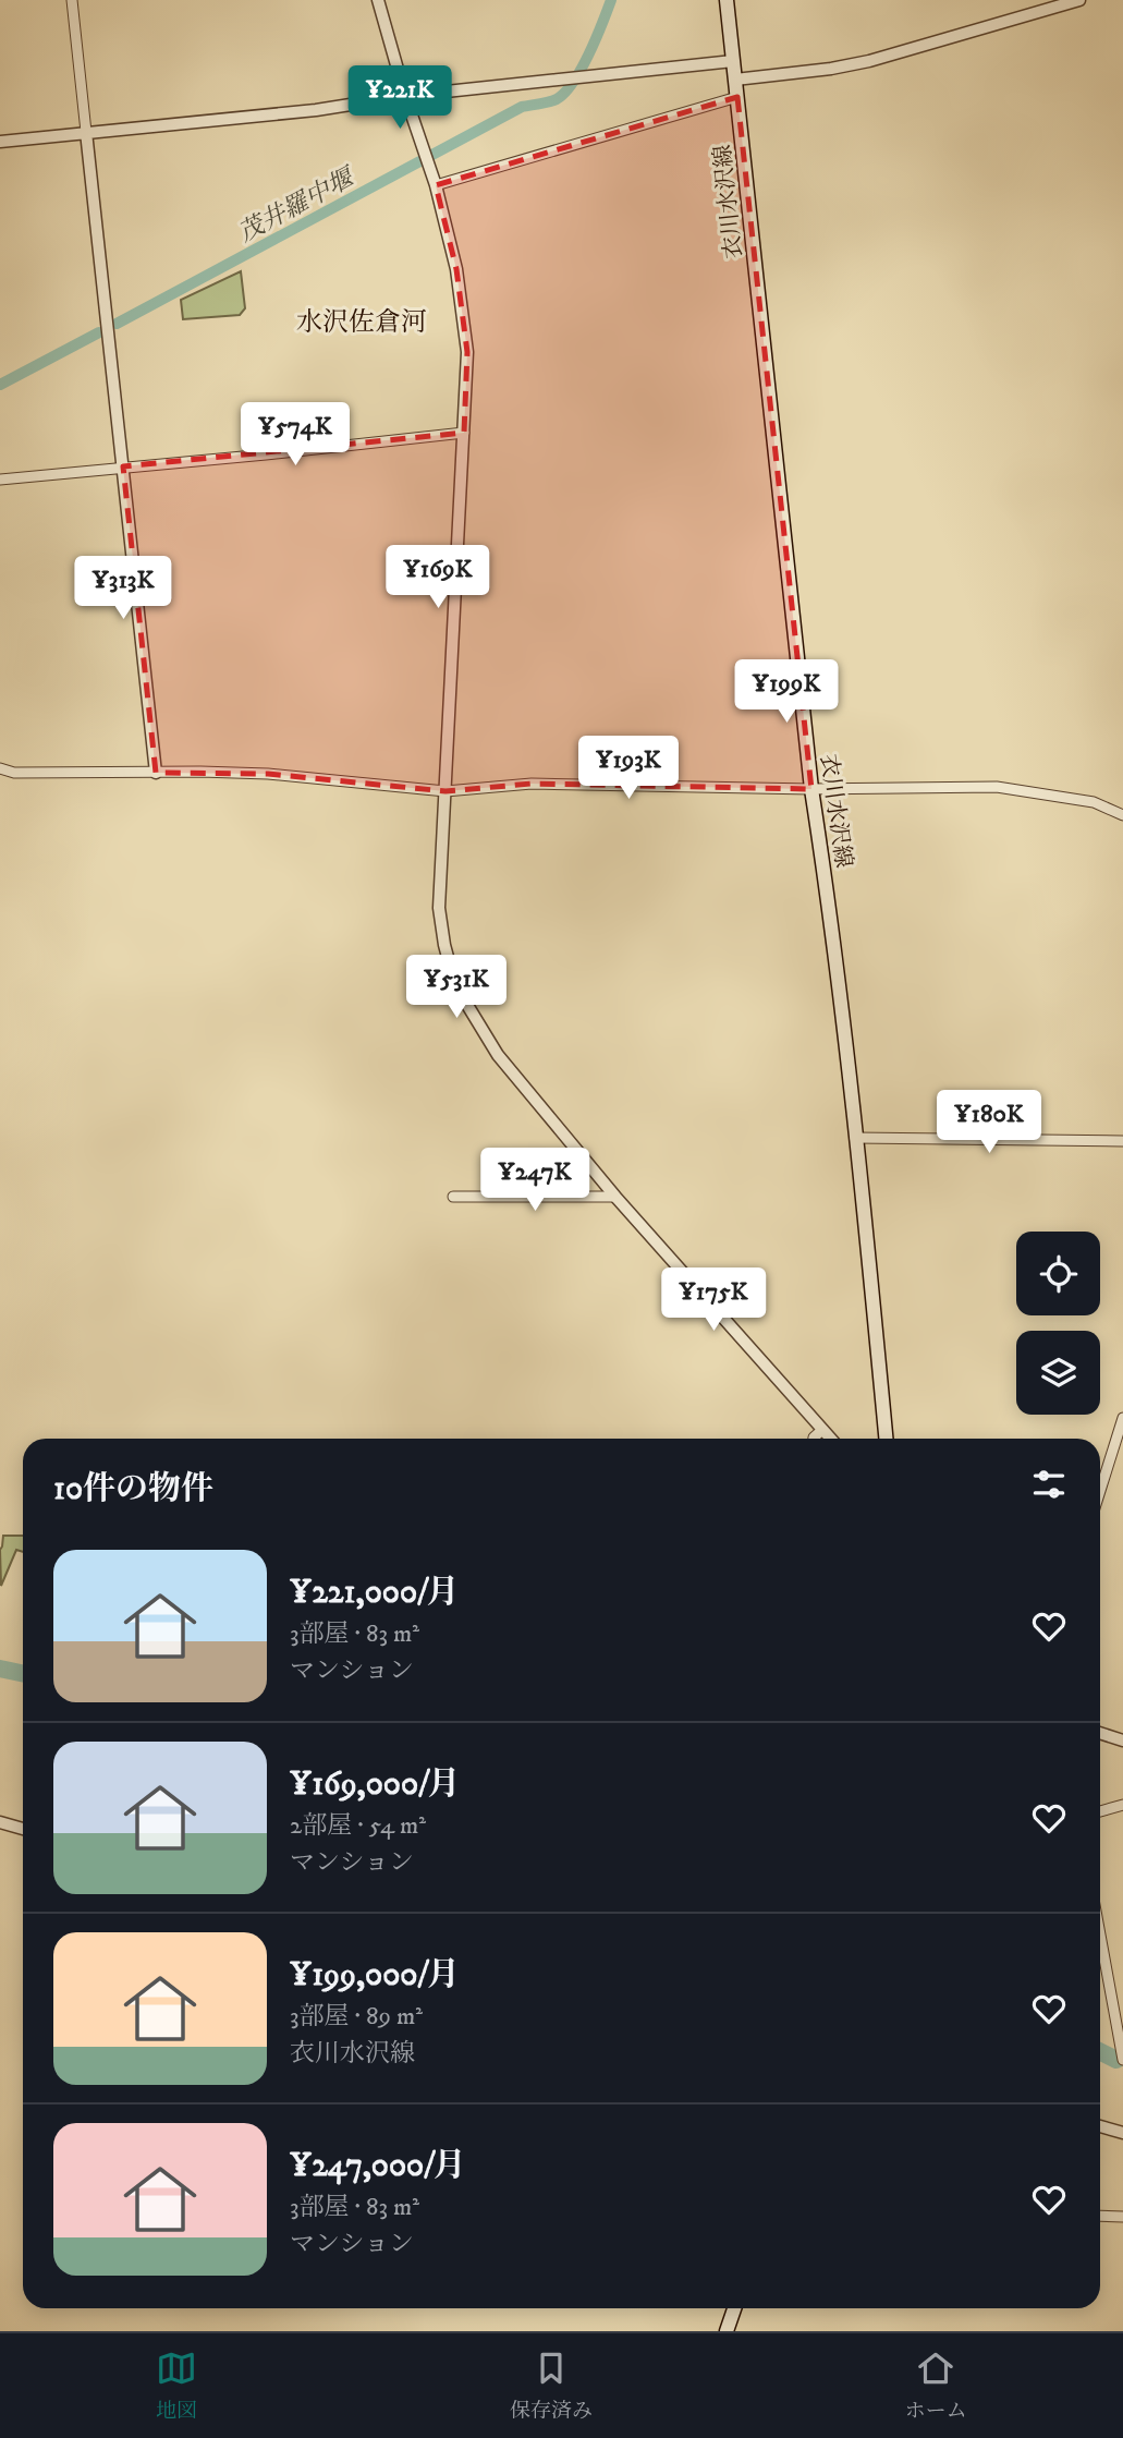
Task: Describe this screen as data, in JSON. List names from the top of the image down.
{
  "streets": {
    "main road": ["衣川水沢線"]
  },
  "districts": ["水沢佐倉河"],
  "water": ["茂井羅中堰"],
  "page": {
    "price": [
      "¥221K",
      "¥574K",
      "¥169K",
      "¥313K",
      "¥199K",
      "¥193K",
      "¥531K",
      "¥180K",
      "¥247K",
      "¥175K"
    ],
    "heading": "10件の物件",
    "list": [
      {
        "name": "¥221,000/月",
        "note": "3部屋 · 83 m² · マンション"
      },
      {
        "name": "¥169,000/月",
        "note": "2部屋 · 54 m² · マンション"
      },
      {
        "name": "¥199,000/月",
        "note": "3部屋 · 89 m² · 衣川水沢線"
      },
      {
        "name": "¥247,000/月",
        "note": "3部屋 · 83 m² · マンション"
      }
    ],
    "tabs": ["地図", "保存済み", "ホーム"]
  }
}
